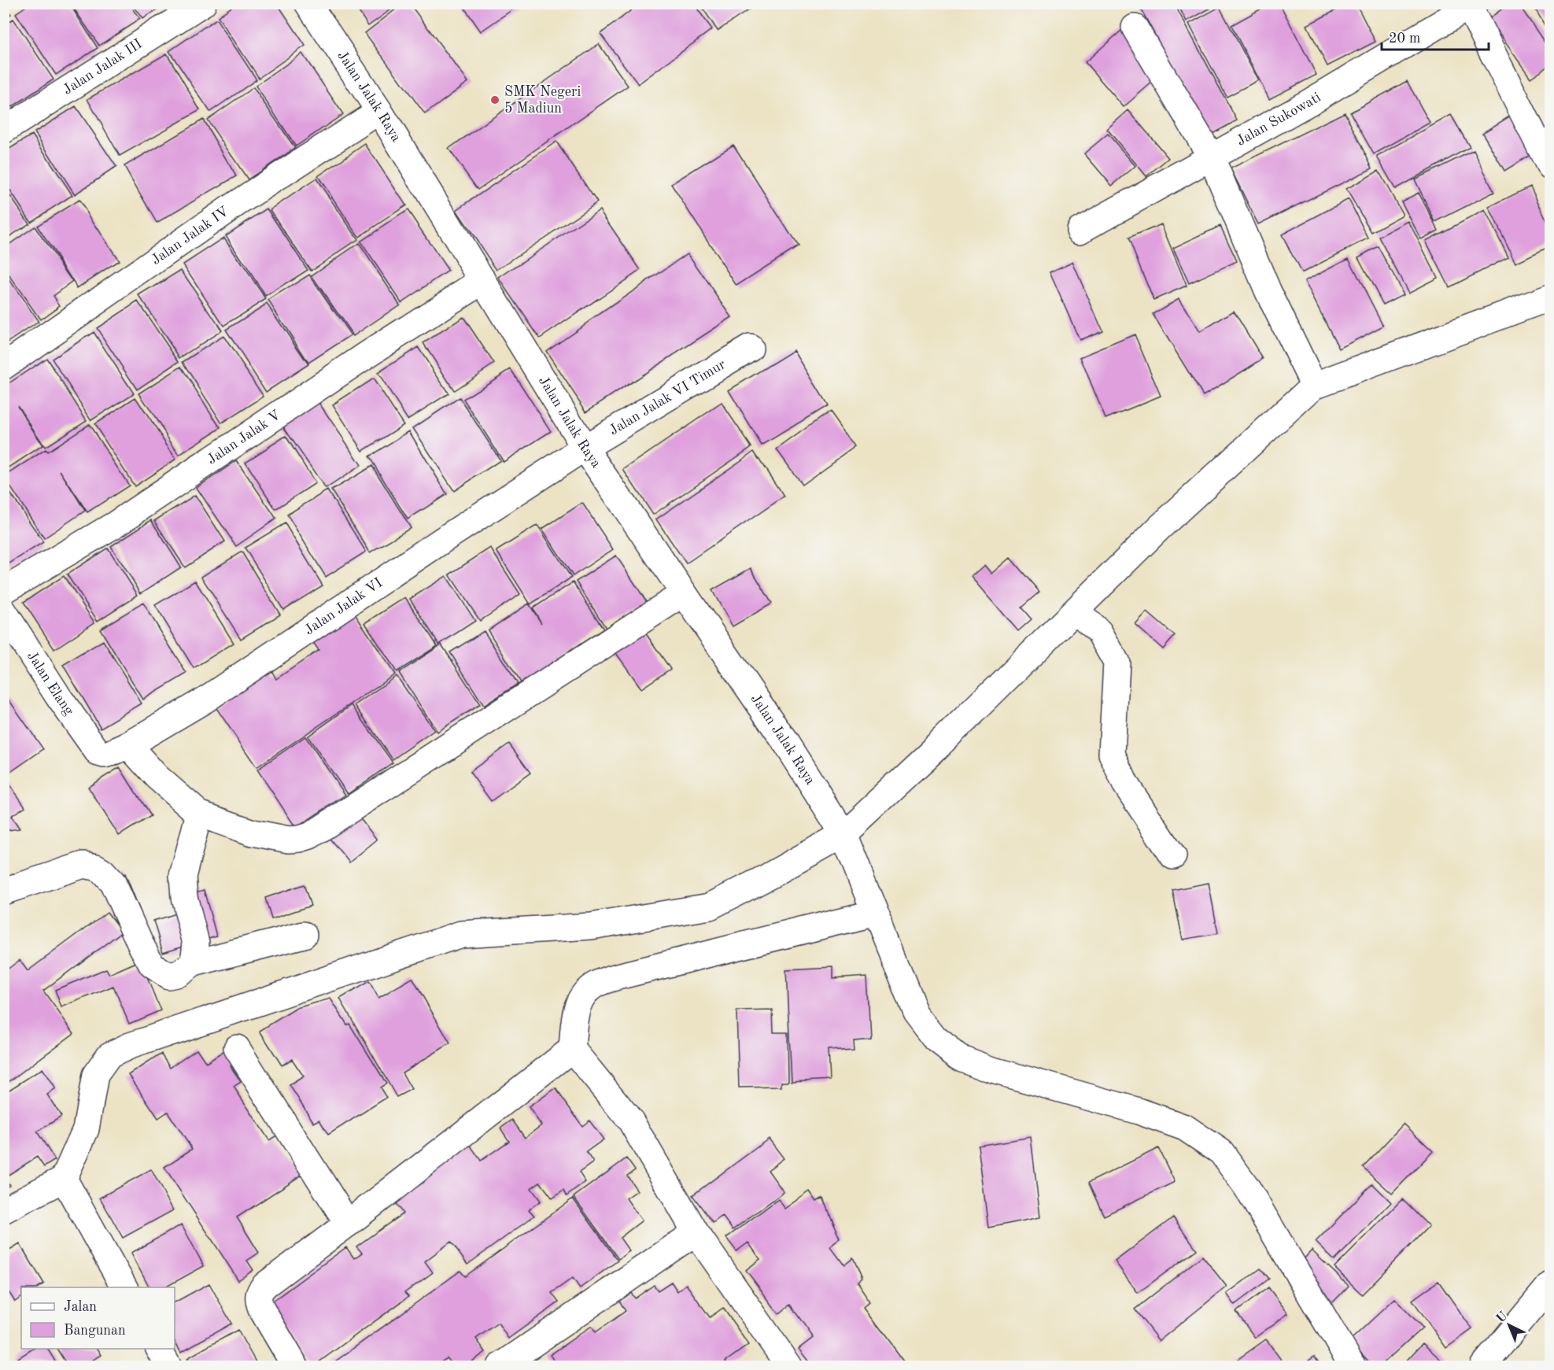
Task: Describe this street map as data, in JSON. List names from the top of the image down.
{
  "streets": {
    "street": [
      "Jalan Jalak III",
      "Jalan Jalak Raya",
      "Jalan Sukowati",
      "Jalan Jalak IV",
      "Jalan Jalak VI Timur",
      "Jalan Jalak V",
      "Jalan Jalak VI",
      "Jalan Elang"
    ]
  },
  "crossings": [
    ["Jalan Jalak Raya", "Jalan Jalak IV"],
    ["Jalan Jalak Raya", "Jalan Jalak VI Timur"],
    ["Jalan Jalak Raya", "Jalan Jalak V"],
    ["Jalan Jalak Raya", "Jalan Jalak VI"],
    ["Jalan Jalak VI Timur", "Jalan Jalak VI"],
    ["Jalan Jalak VI", "Jalan Elang"]
  ],
  "places": ["SMK Negeri 5 Madiun"],
  "legend": ["Jalan", "Bangunan"],
  "scale_bar": "20 m",
  "north": "top left"
}
